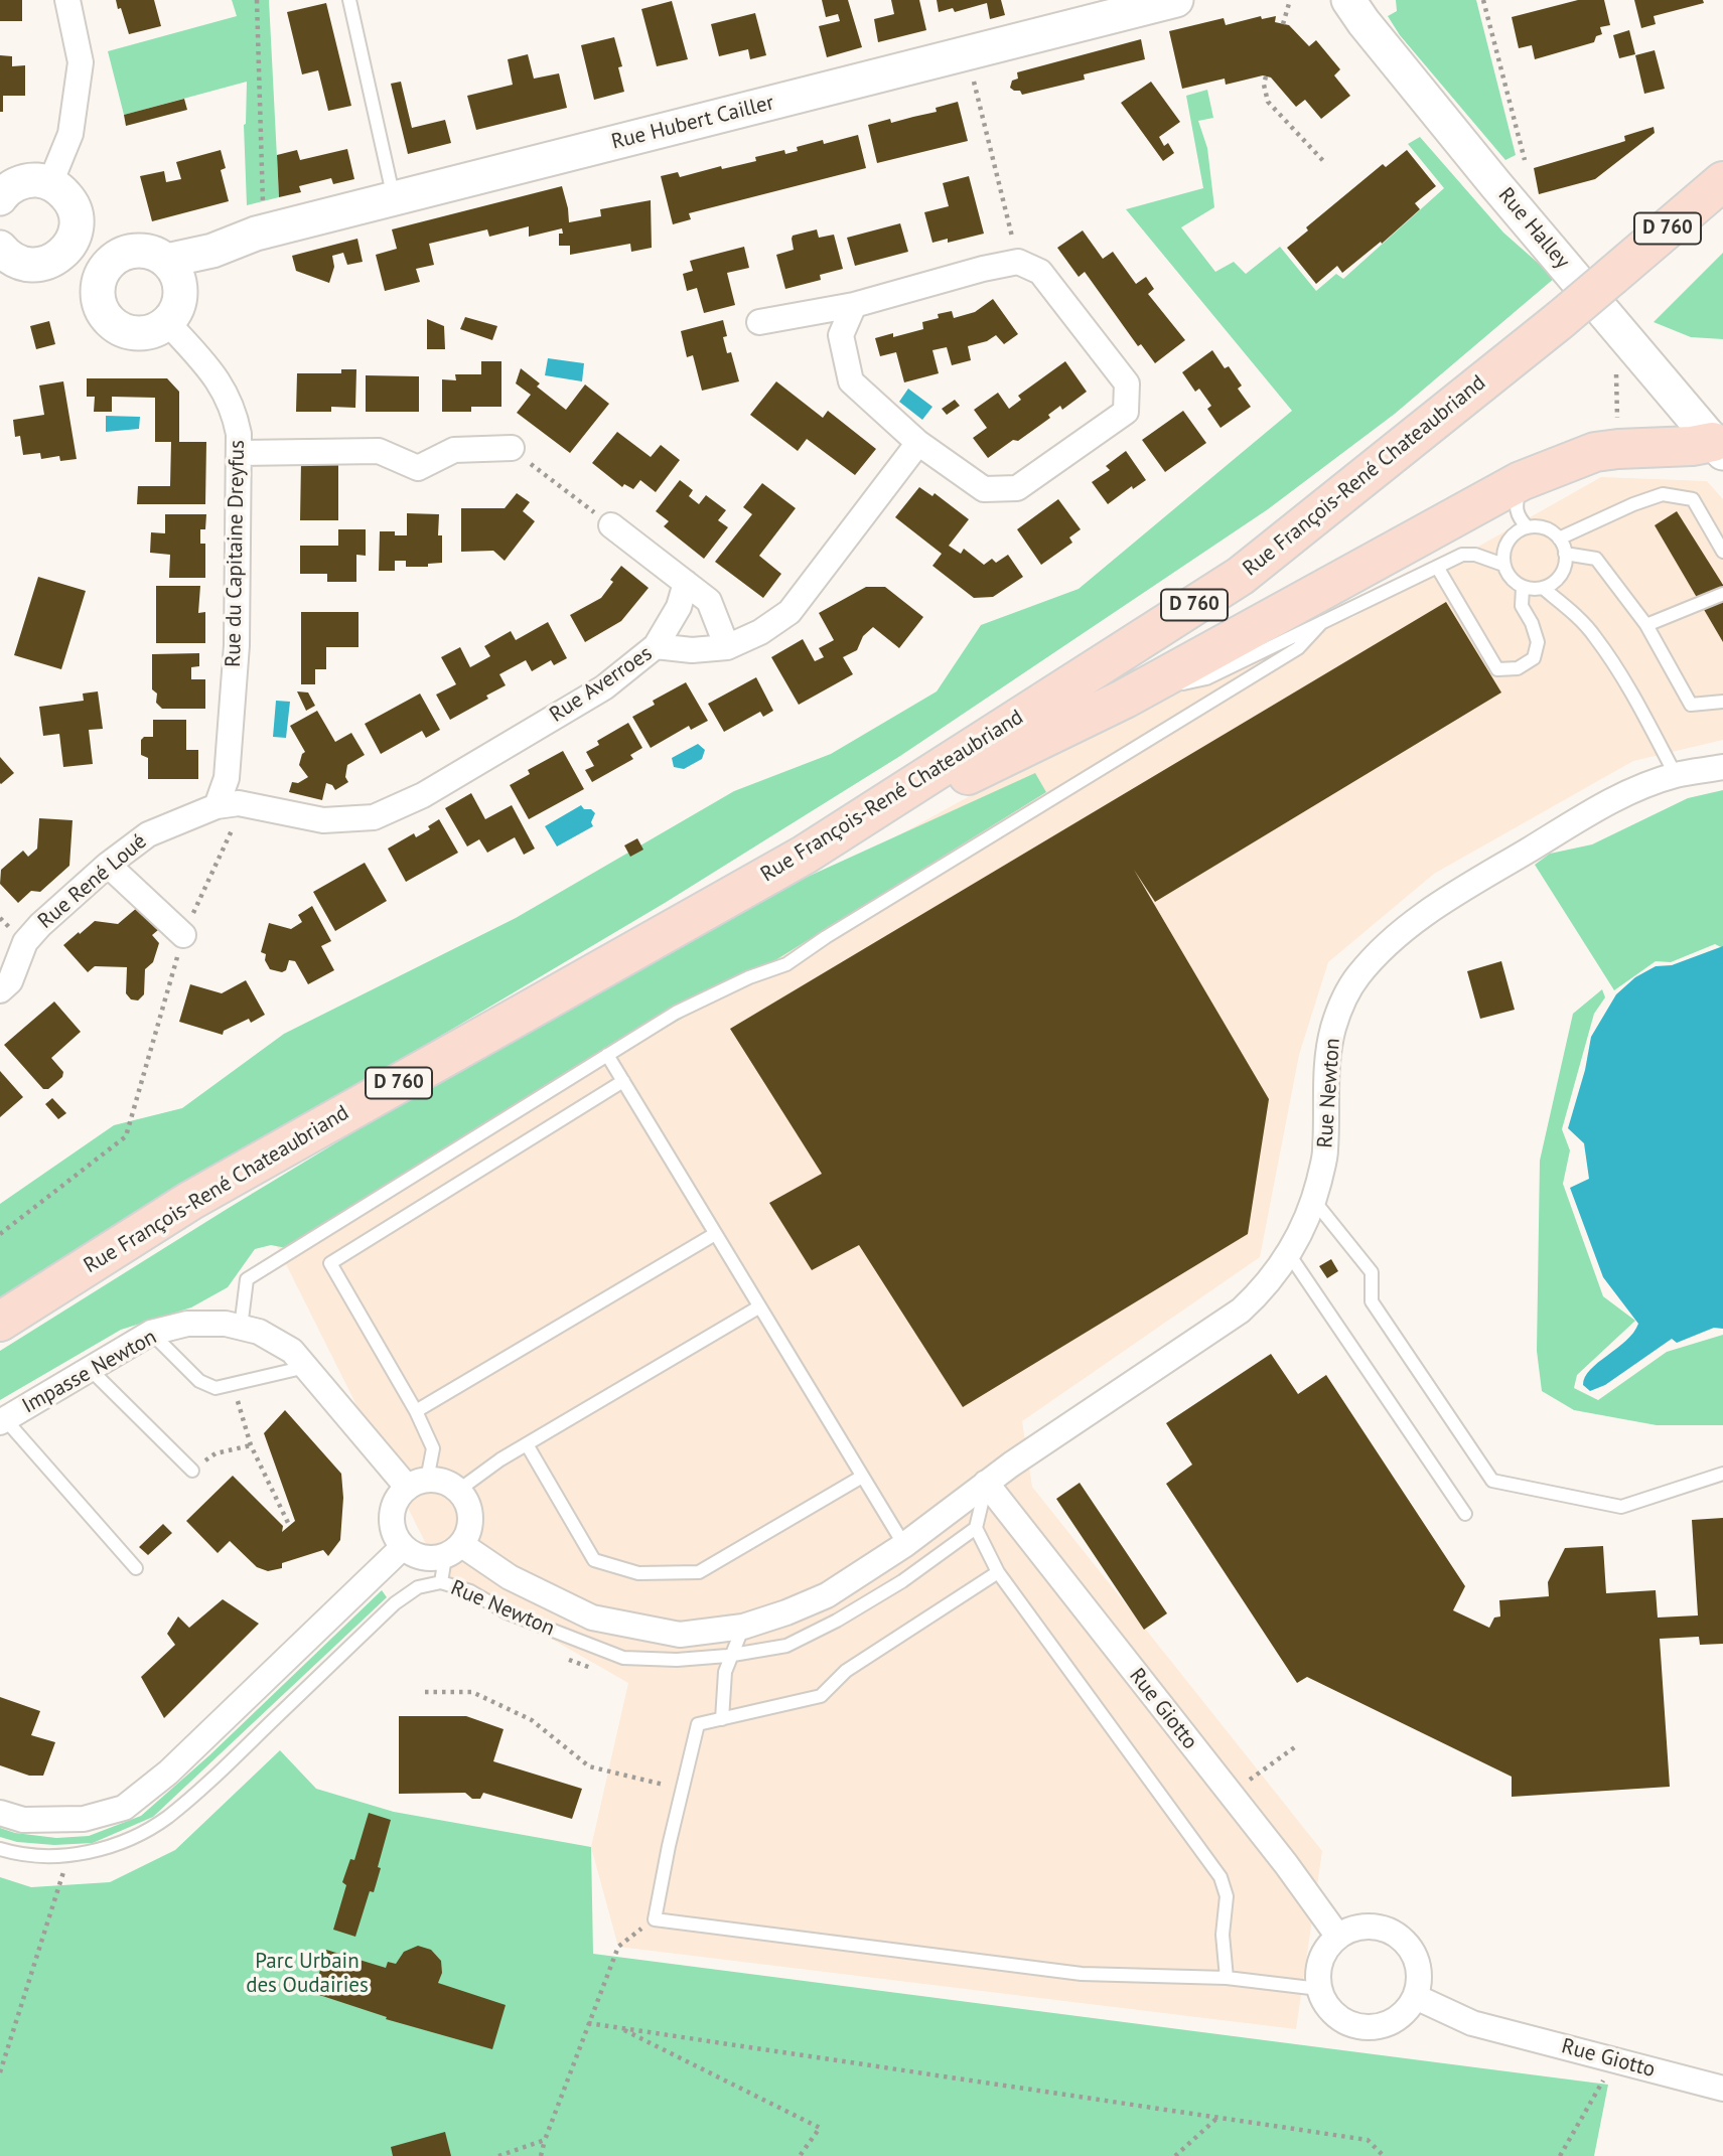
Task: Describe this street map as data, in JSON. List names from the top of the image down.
{
  "streets": {
    "main road": ["D 760", "Rue François-René Chateaubriand"],
    "street": [
      "Rue Hubert Cailler",
      "Rue Halley",
      "Rue du Capitaine Dreyfus",
      "Rue Averroes",
      "Rue René Loué",
      "Rue Newton",
      "Impasse Newton",
      "Rue Giotto"
    ]
  },
  "crossings": [
    ["Rue Hubert Cailler", "Rue du Capitaine Dreyfus"],
    ["Rue du Capitaine Dreyfus", "Rue Averroes"],
    ["Rue du Capitaine Dreyfus", "Rue René Loué"],
    ["Rue Averroes", "Rue René Loué"],
    ["Rue Newton", "Impasse Newton"],
    ["Rue Newton", "Rue Giotto"]
  ],
  "parks": ["Parc Urbain des Oudairies"]
}
